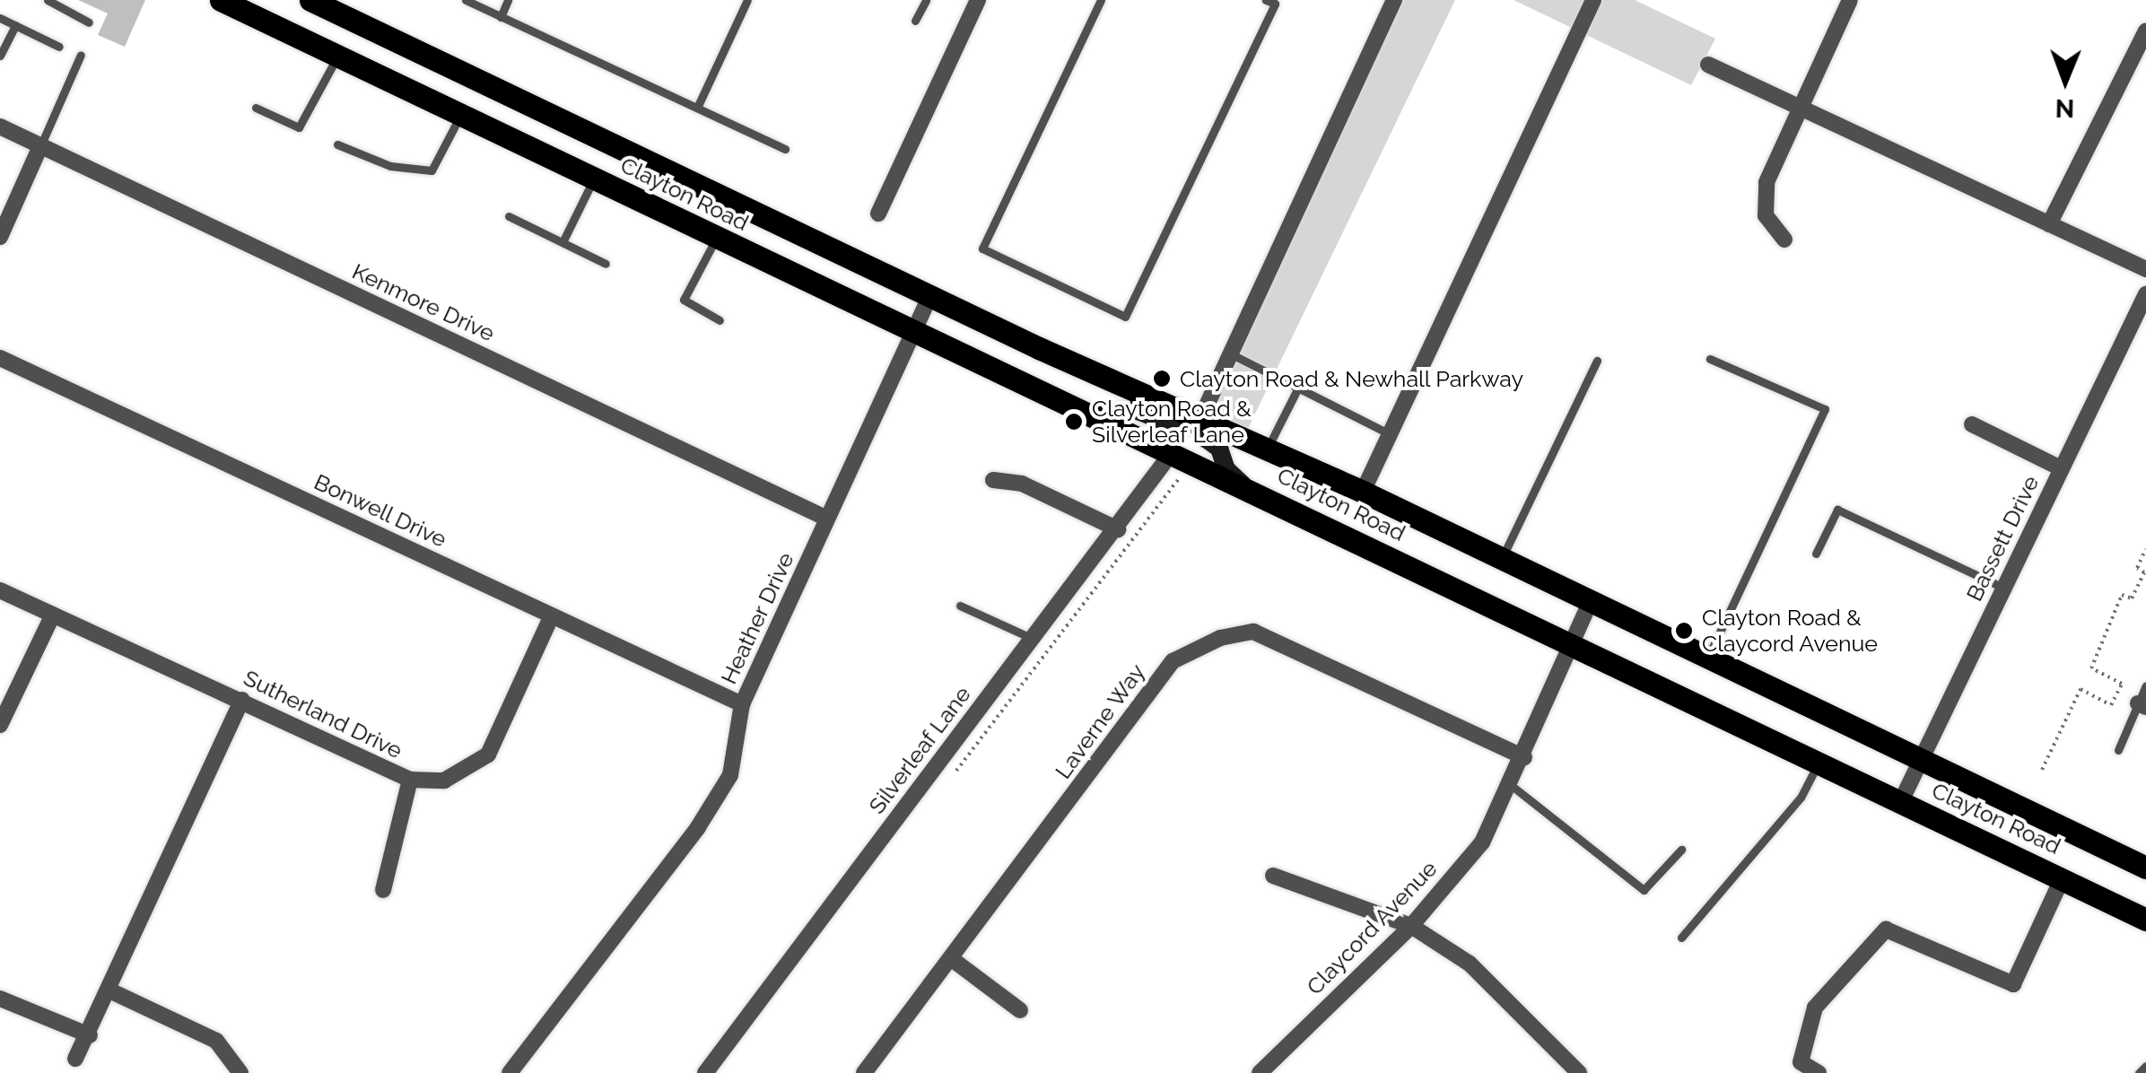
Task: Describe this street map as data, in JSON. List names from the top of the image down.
{
  "streets": {
    "main road": ["Clayton Road"],
    "street": [
      "Kenmore Drive",
      "Bonwell Drive",
      "Bassett Drive",
      "Heather Drive",
      "Sutherland Drive",
      "Laverne Way",
      "Silverleaf Lane",
      "Claycord Avenue"
    ]
  },
  "crossings": [
    ["Clayton Road", "Bassett Drive"],
    ["Clayton Road", "Heather Drive"],
    ["Clayton Road", "Silverleaf Lane"],
    ["Clayton Road", "Claycord Avenue"],
    ["Kenmore Drive", "Heather Drive"],
    ["Bonwell Drive", "Heather Drive"],
    ["Bonwell Drive", "Sutherland Drive"],
    ["Laverne Way", "Claycord Avenue"]
  ],
  "places": ["Clayton Road & Newhall Parkway", "Clayton Road & Silverleaf Lane", "Clayton Road & Claycord Avenue"],
  "north": "bottom"
}
